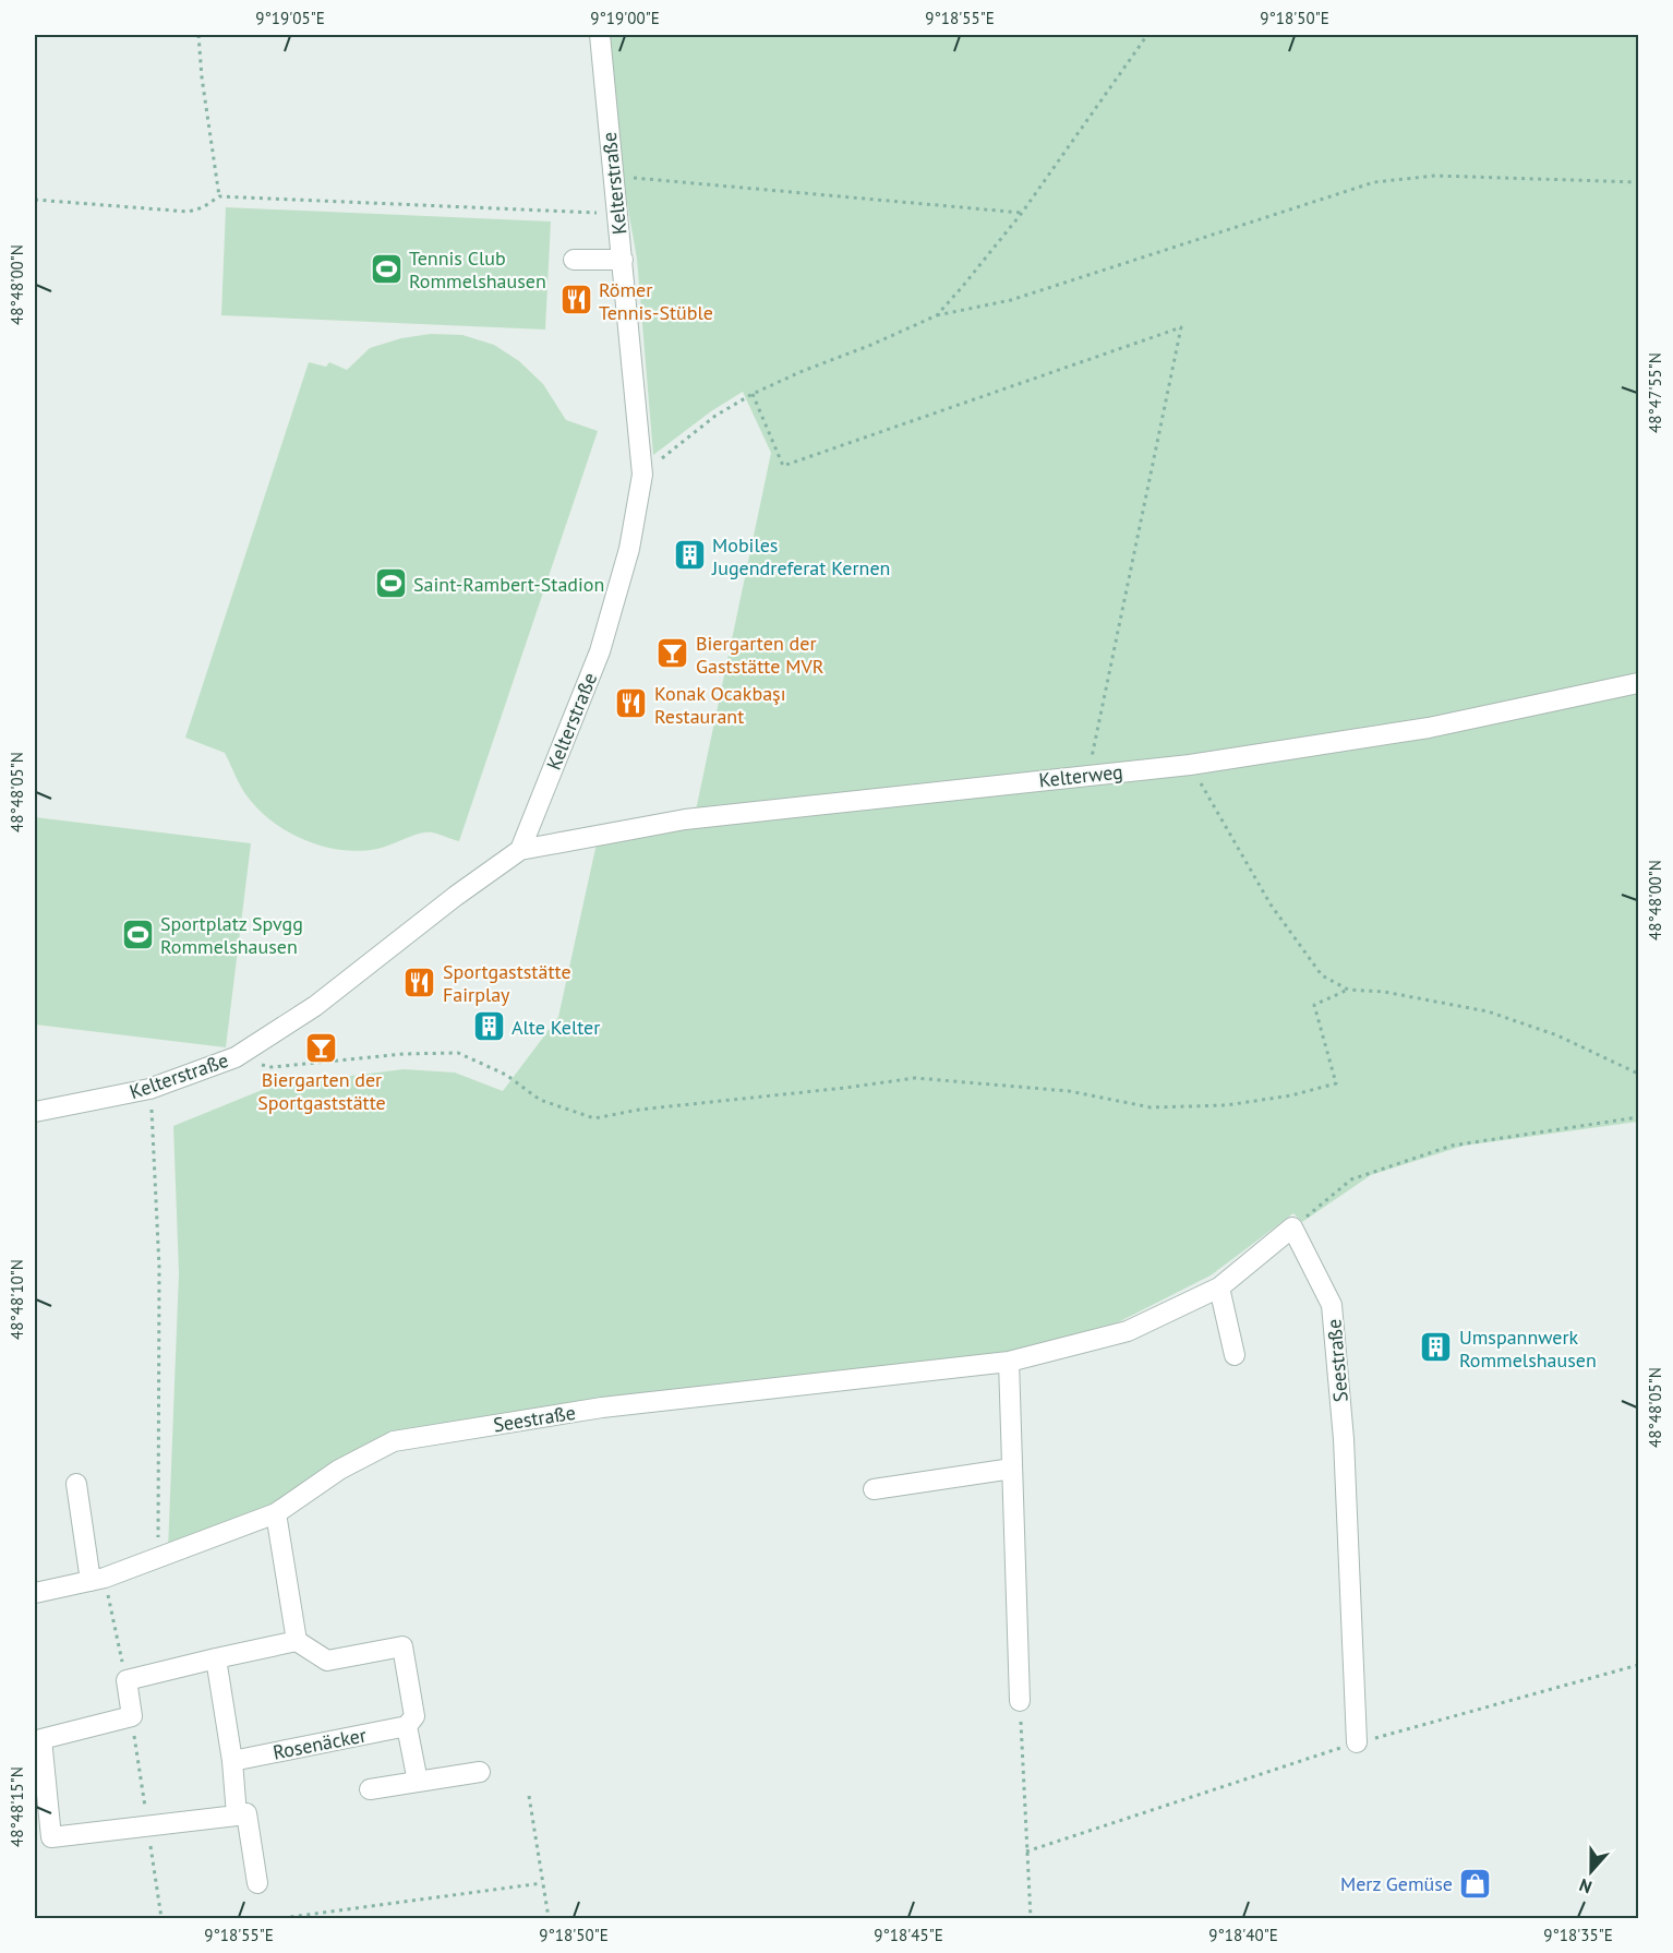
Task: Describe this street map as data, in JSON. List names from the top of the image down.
{
  "streets": {
    "street": [
      "Kelterstraße",
      "Kelterweg",
      "Seestraße",
      "Rosenäcker"
    ]
  },
  "crossings": [
    ["Kelterstraße", "Kelterweg"]
  ],
  "places": {
    "sports": ["Tennis Club Rommelshausen", "Saint-Rambert-Stadion", "Sportplatz Spvgg Rommelshausen"],
    "restaurant": ["Römer Tennis-Stüble", "Konak Ocakbaşı Restaurant", "Sportgaststätte Fairplay"],
    "building": ["Mobiles Jugendreferat Kernen", "Alte Kelter", "Umspannwerk Rommelshausen"],
    "bar": ["Biergarten der Gaststätte MVR", "Biergarten der Sportgaststätte"],
    "shop": ["Merz Gemüse"]
  },
  "north": "bottom",
  "coordinates": [
    "9°19'05\"E",
    "9°19'00\"E",
    "9°18'55\"E",
    "9°18'50\"E",
    "48°48'00\"N",
    "48°47'55\"N",
    "48°48'05\"N",
    "48°48'10\"N",
    "48°48'15\"N",
    "9°18'45\"E",
    "9°18'40\"E",
    "9°18'35\"E"
  ]
}
